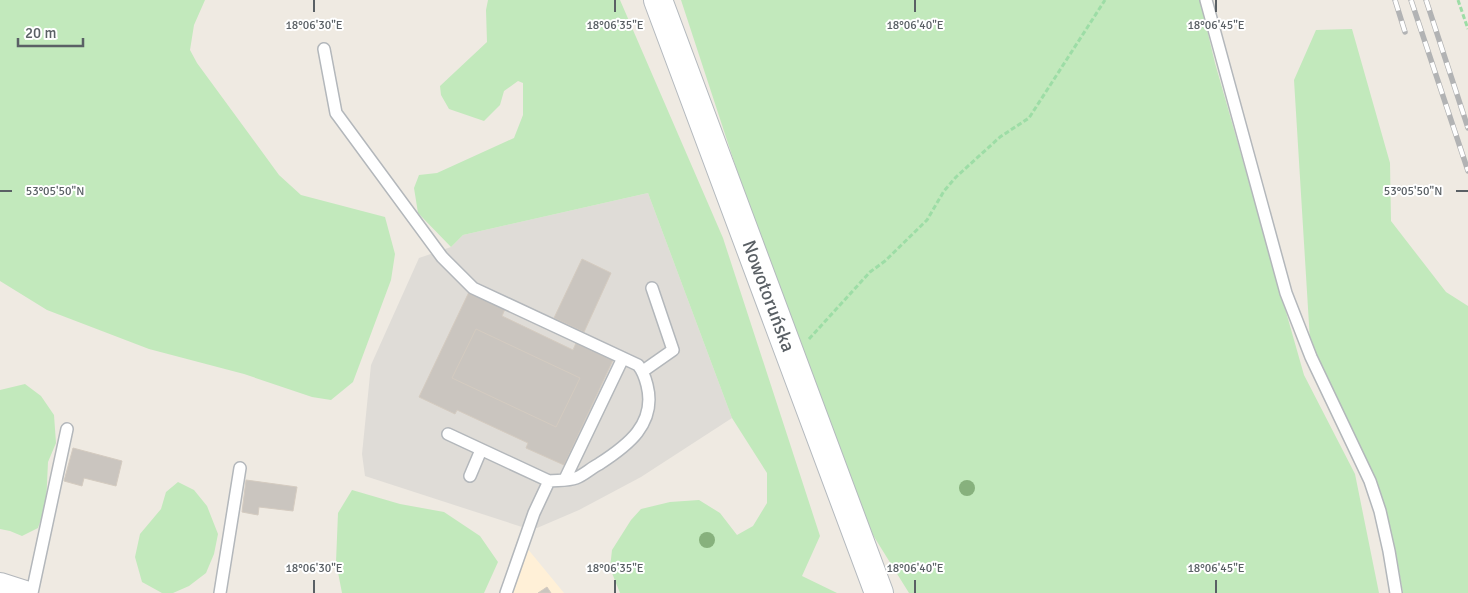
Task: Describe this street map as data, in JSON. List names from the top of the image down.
{
  "streets": {
    "main road": ["Nowotoruńska"]
  },
  "scale_bar": "20 m",
  "coordinates": [
    "18°06'30\"E",
    "18°06'35\"E",
    "18°06'40\"E",
    "18°06'45\"E",
    "53°05'50\"N"
  ]
}
